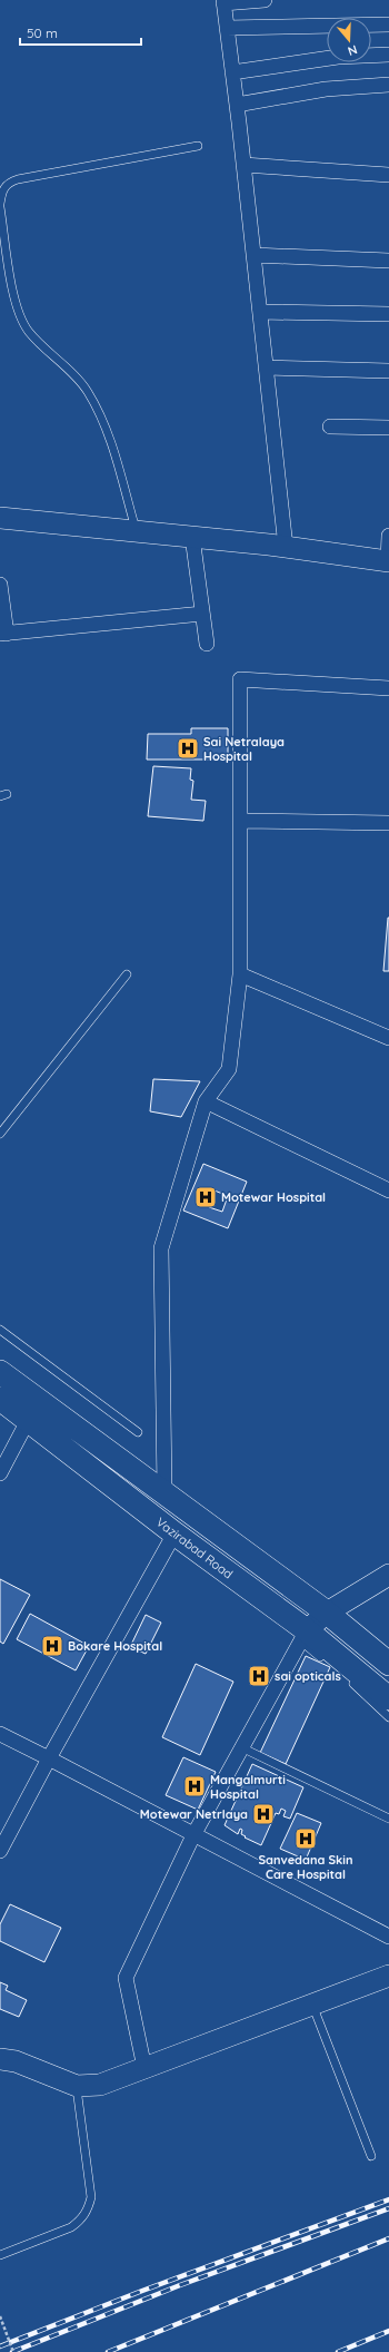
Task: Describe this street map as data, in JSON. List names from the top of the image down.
{
  "streets": {
    "main road": ["Vazirabad Road"]
  },
  "places": {
    "hospital": [
      "Sai Netralaya Hospital",
      "Motewar Hospital",
      "Bokare Hospital",
      "sai opticals",
      "Mangalmurti Hospital",
      "Motewar Netrlaya",
      "Sanvedana Skin Care Hospital"
    ]
  },
  "scale_bar": "50 m",
  "north": "bottom"
}
